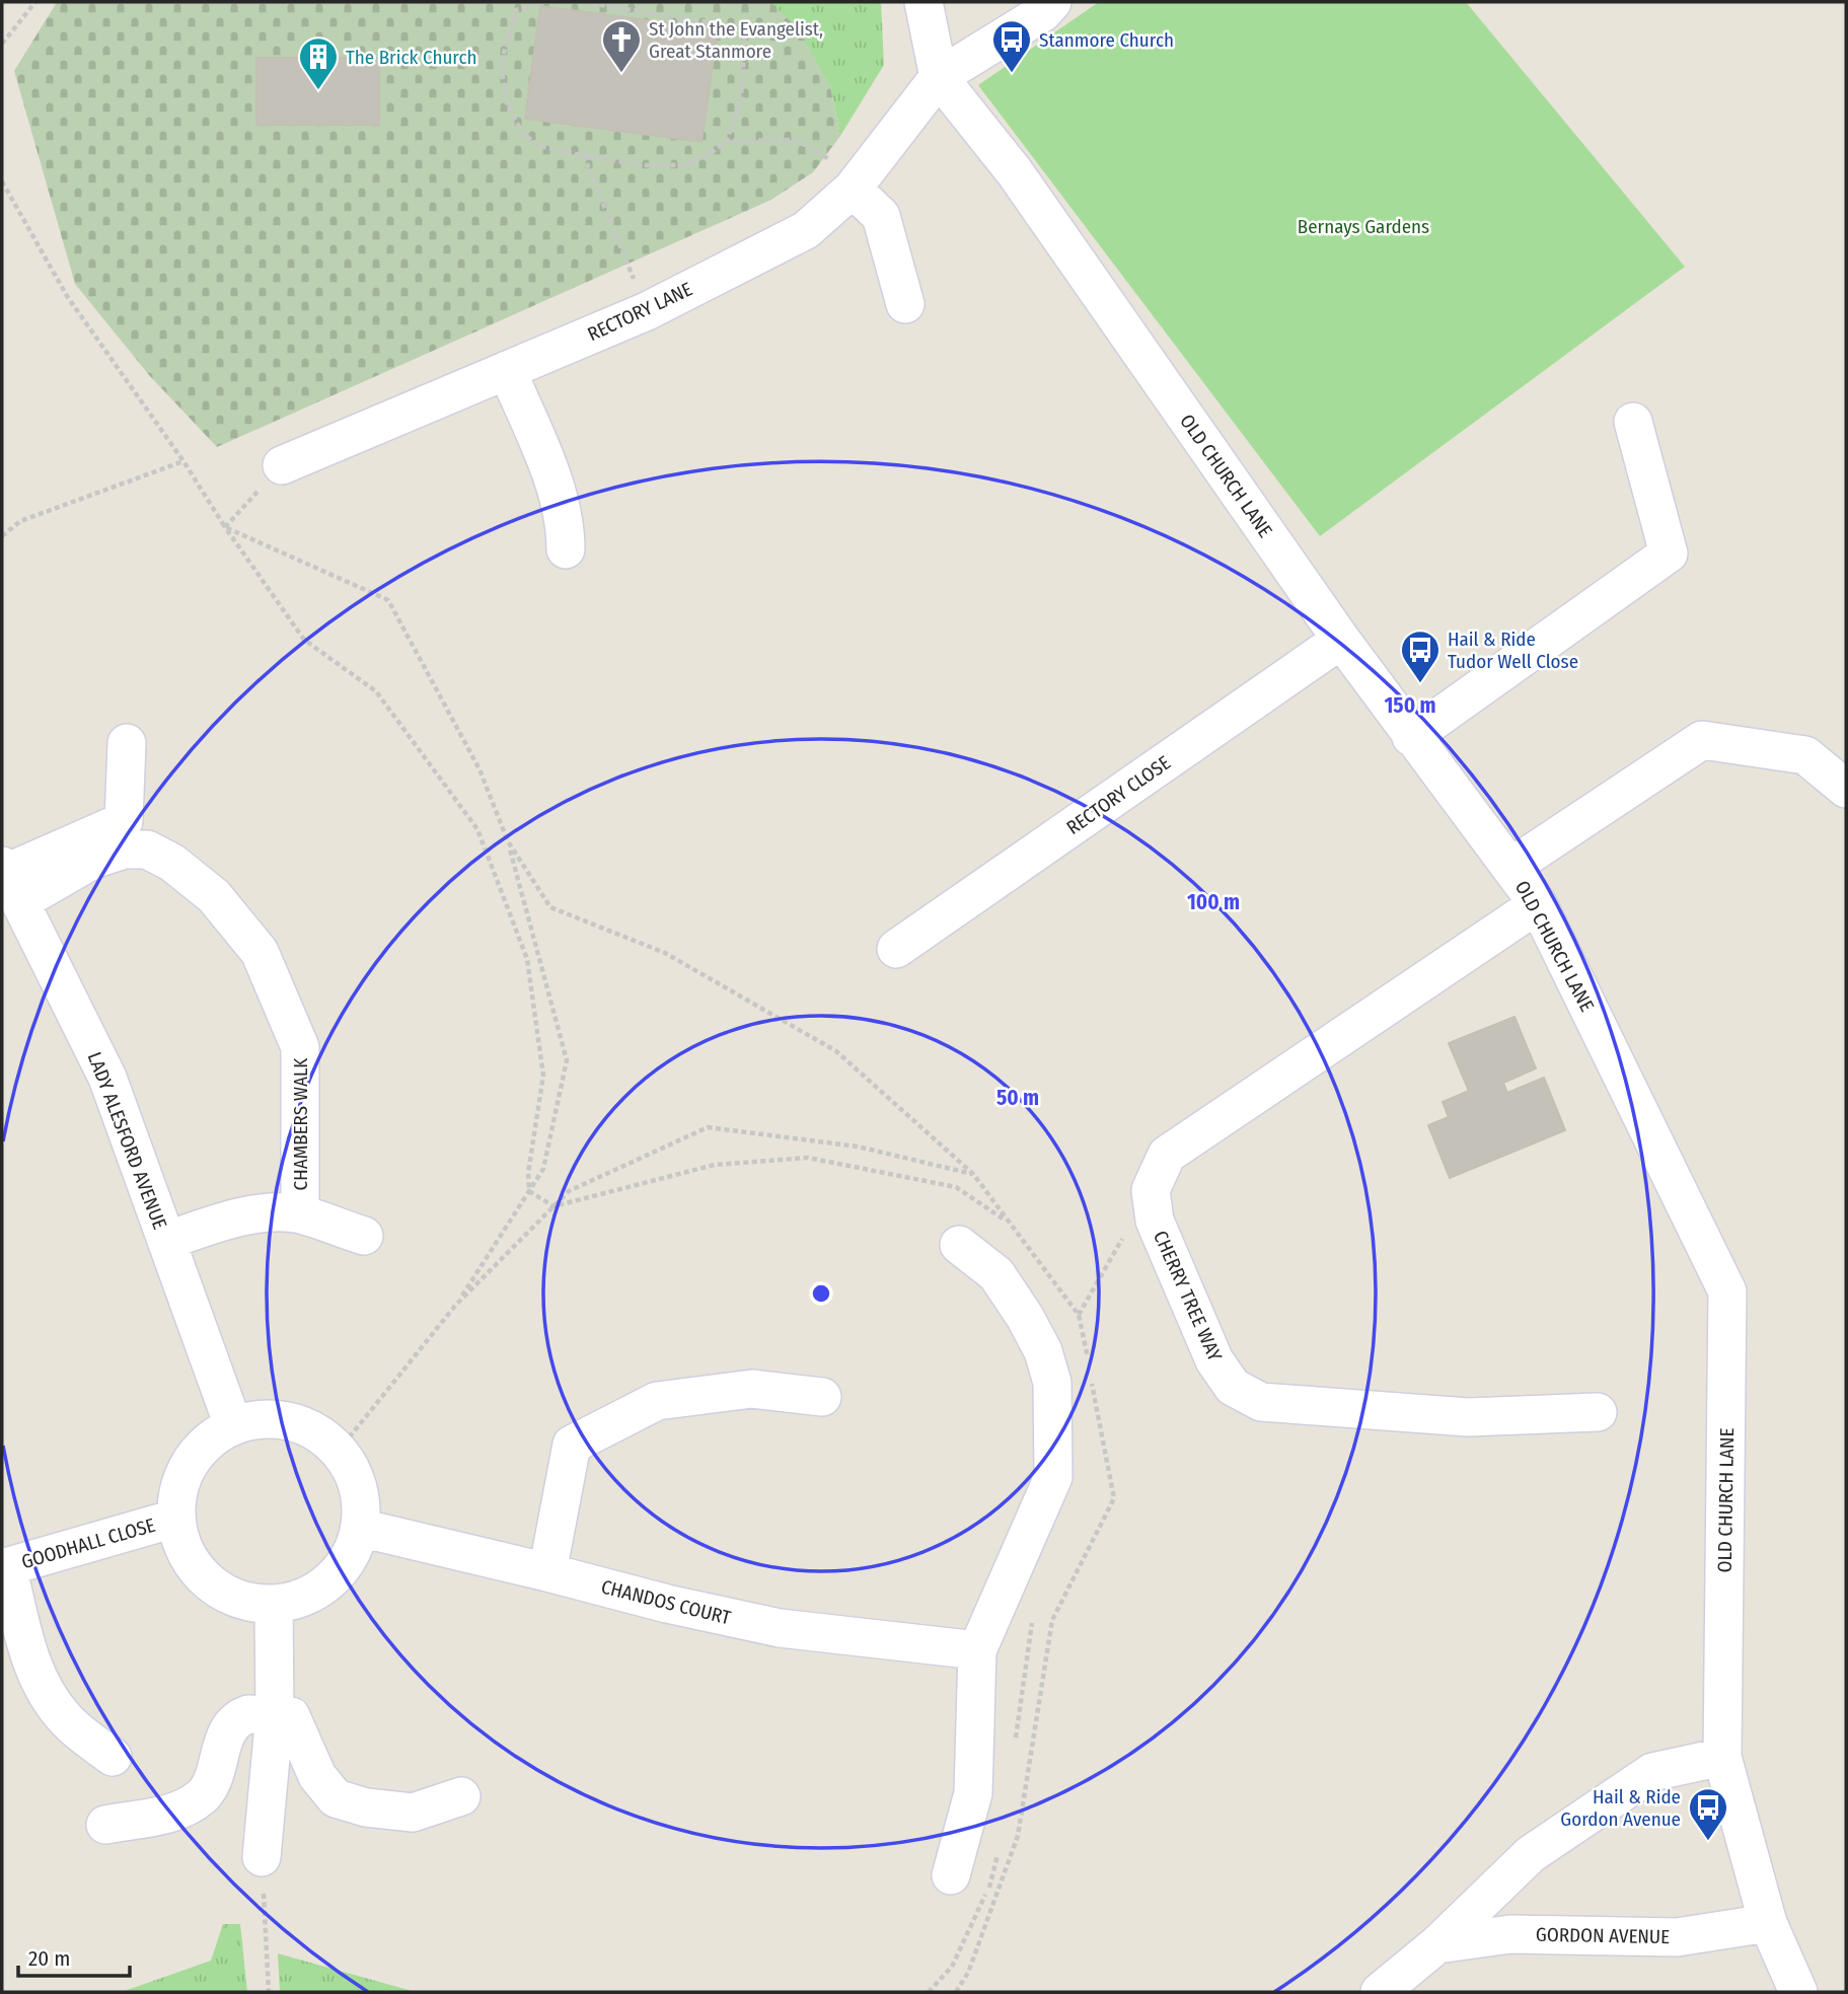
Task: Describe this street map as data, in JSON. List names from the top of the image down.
{
  "streets": {
    "street": [
      "RECTORY LANE",
      "OLD CHURCH LANE",
      "RECTORY CLOSE",
      "CHAMBERS WALK",
      "LADY ALESFORD AVENUE",
      "CHERRY TREE WAY",
      "GOODHALL CLOSE",
      "CHANDOS COURT",
      "GORDON AVENUE"
    ]
  },
  "crossings": [
    ["RECTORY LANE", "OLD CHURCH LANE"],
    ["OLD CHURCH LANE", "RECTORY CLOSE"],
    ["OLD CHURCH LANE", "GORDON AVENUE"],
    ["CHAMBERS WALK", "LADY ALESFORD AVENUE"],
    ["LADY ALESFORD AVENUE", "GOODHALL CLOSE"],
    ["LADY ALESFORD AVENUE", "CHANDOS COURT"],
    ["GOODHALL CLOSE", "CHANDOS COURT"]
  ],
  "parks": ["Bernays Gardens"],
  "places": {
    "church": ["St John the Evangelist, Great Stanmore"],
    "bus stop": ["Stanmore Church", "Hail & Ride Tudor Well Close", "Hail & Ride Gordon Avenue"],
    "building": ["The Brick Church"]
  },
  "scale_bar": "20 m",
  "rings": ["150 m", "100 m", "50 m"]
}
